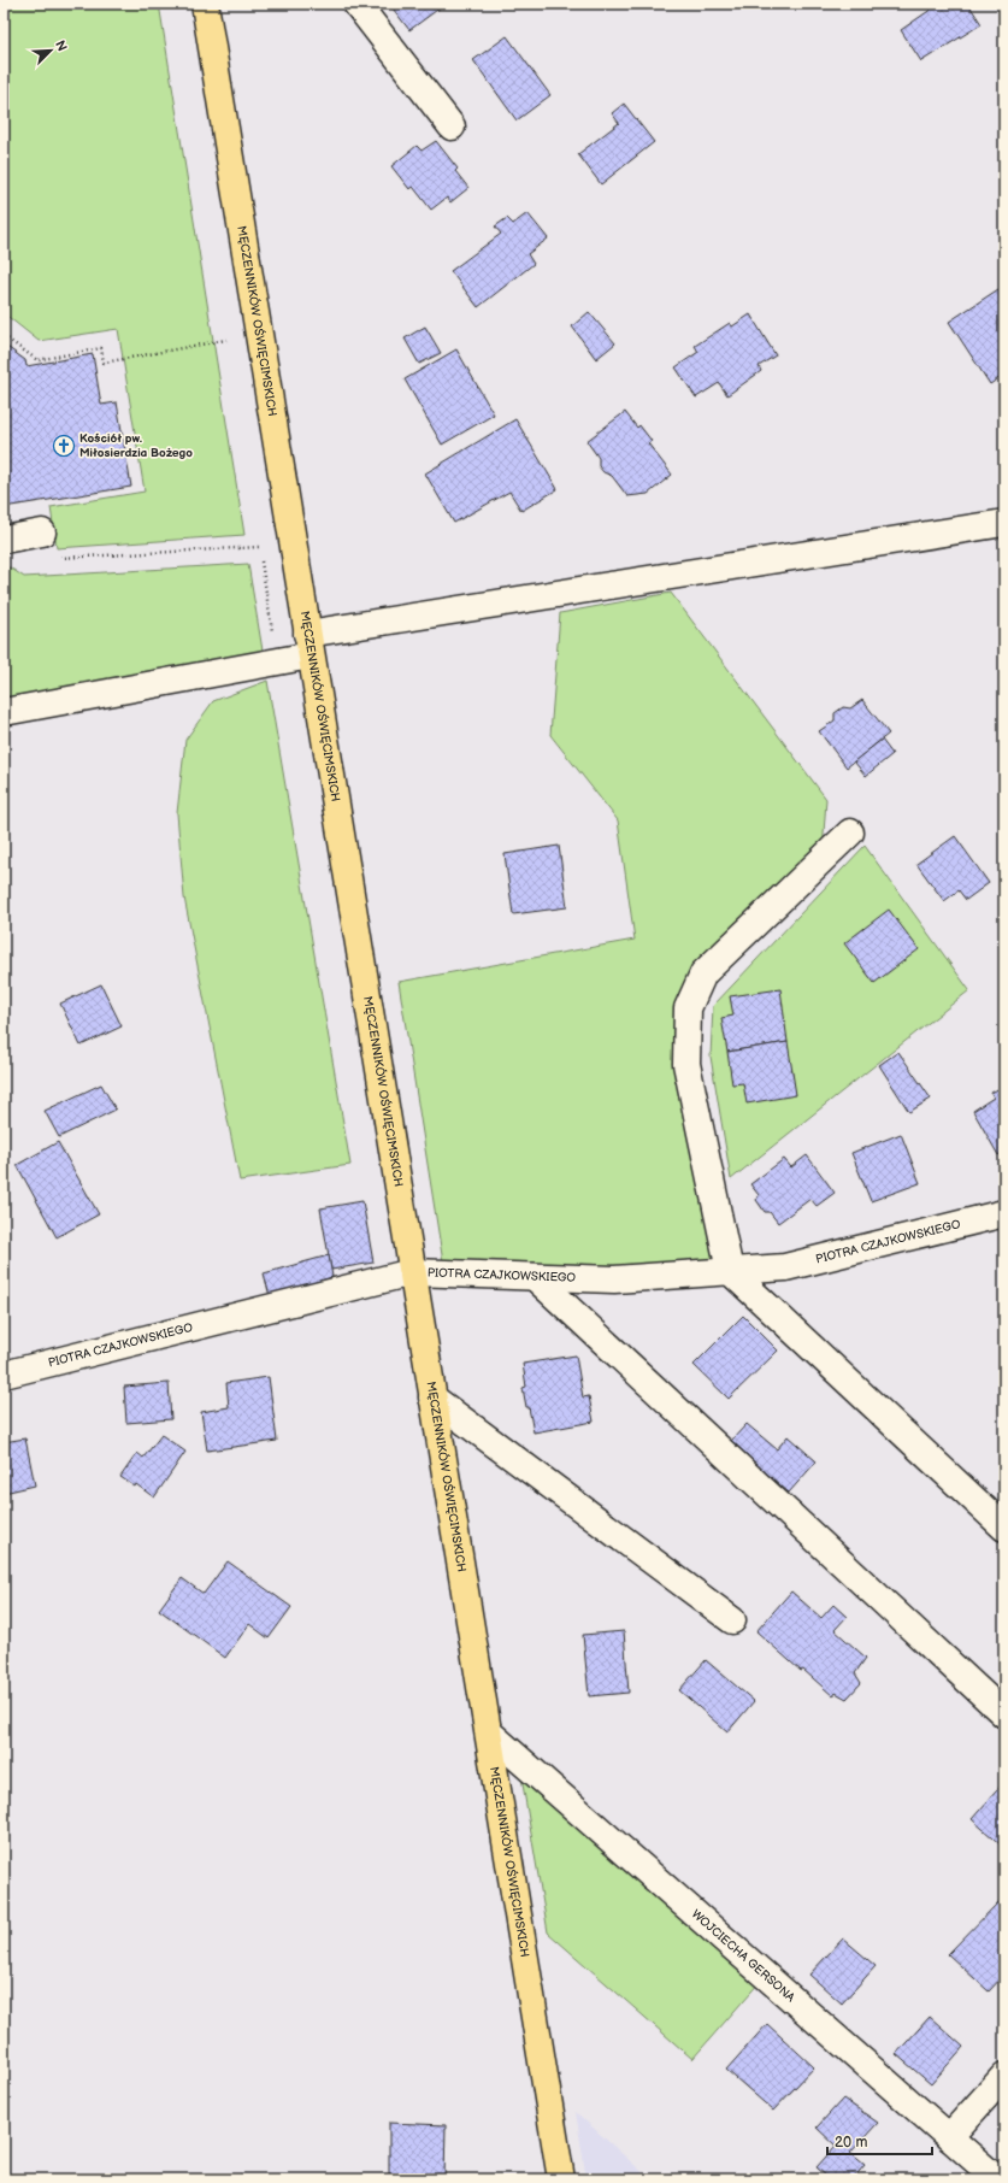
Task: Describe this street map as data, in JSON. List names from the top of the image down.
{
  "streets": {
    "main road": ["MĘCZENNIKÓW OŚWIĘCIMSKICH"],
    "street": ["PIOTRA CZAJKOWSKIEGO", "WOJCIECHA GERSONA"]
  },
  "crossings": [
    ["MĘCZENNIKÓW OŚWIĘCIMSKICH", "PIOTRA CZAJKOWSKIEGO"],
    ["MĘCZENNIKÓW OŚWIĘCIMSKICH", "WOJCIECHA GERSONA"]
  ],
  "places": {
    "church": ["Kościół pw. Miłosierdzia Bożego"]
  },
  "scale_bar": "20 m",
  "north": "top right"
}
